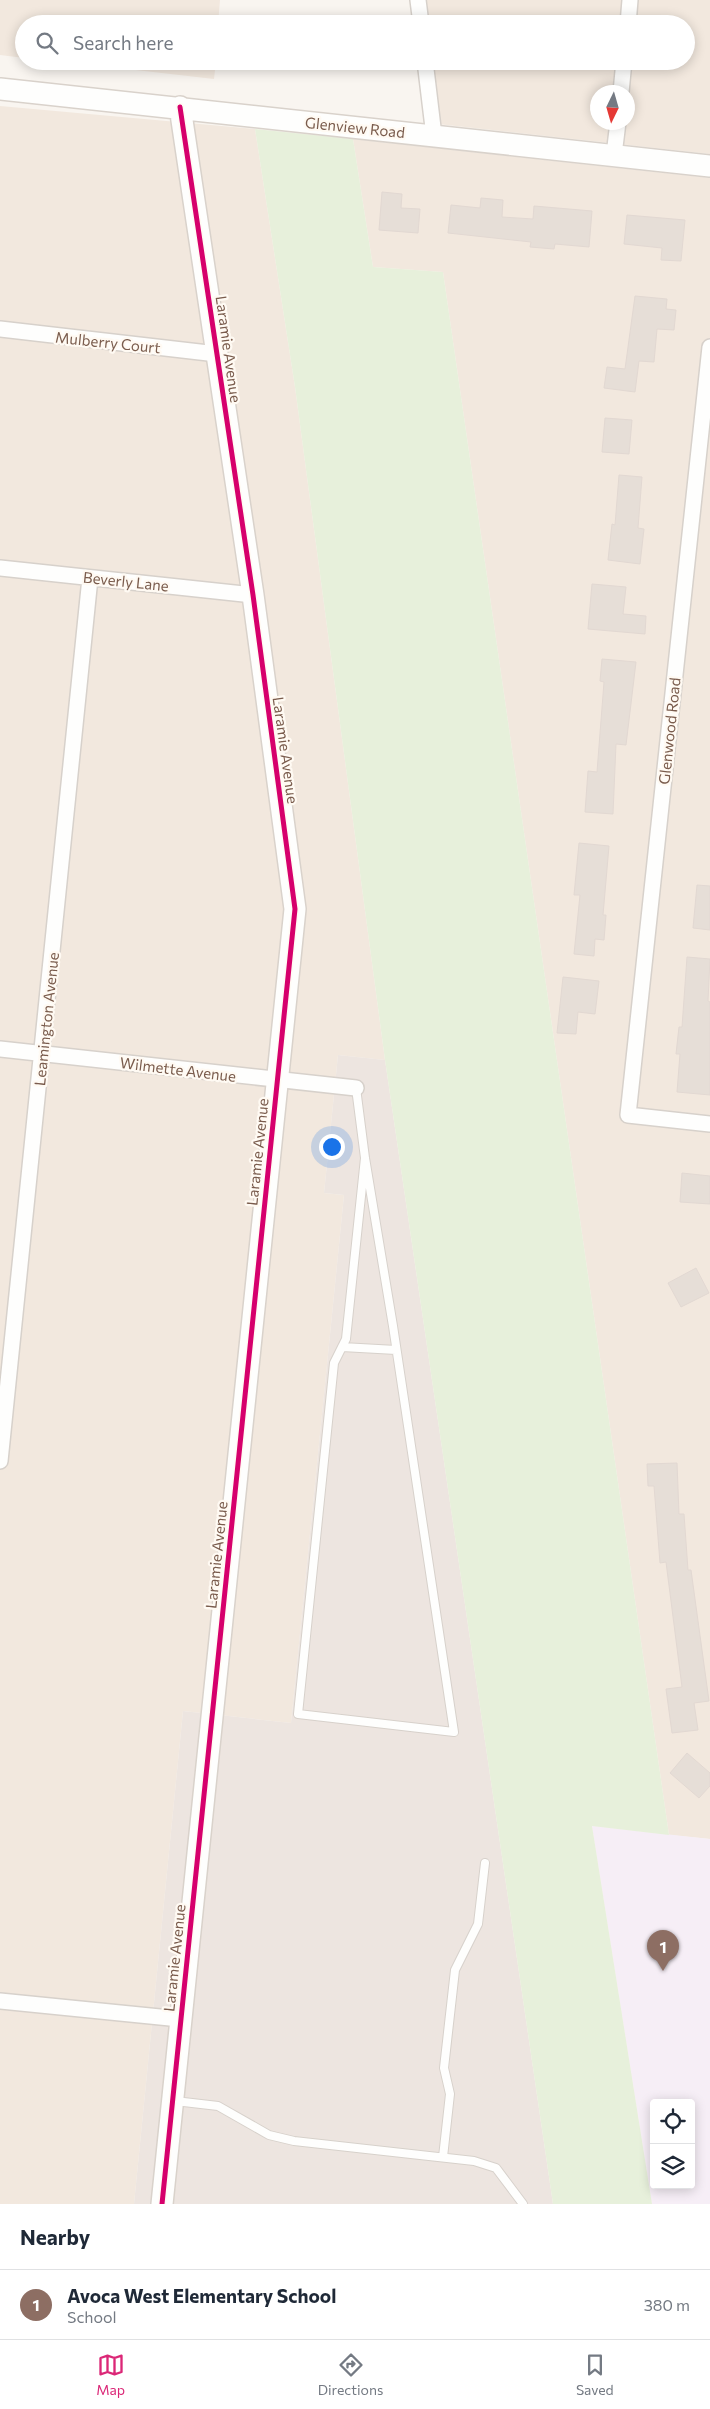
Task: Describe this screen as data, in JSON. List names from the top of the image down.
{
  "streets": {
    "street": [
      "Glenview Road",
      "Mulberry Court",
      "Laramie Avenue",
      "Beverly Lane",
      "Glenwood Road",
      "Leamington Avenue",
      "Wilmette Avenue"
    ]
  },
  "crossings": [
    ["Glenview Road", "Laramie Avenue"],
    ["Mulberry Court", "Laramie Avenue"],
    ["Laramie Avenue", "Beverly Lane"],
    ["Laramie Avenue", "Wilmette Avenue"],
    ["Beverly Lane", "Leamington Avenue"],
    ["Leamington Avenue", "Wilmette Avenue"]
  ],
  "north": "bottom",
  "page": {
    "search": "Search here",
    "pins": "1",
    "heading": "Nearby",
    "list": [
      {
        "mark": "1",
        "name": "Avoca West Elementary School",
        "note": "School",
        "value": "380 m"
      }
    ],
    "nav": ["Map", "Directions", "Saved"]
  }
}
